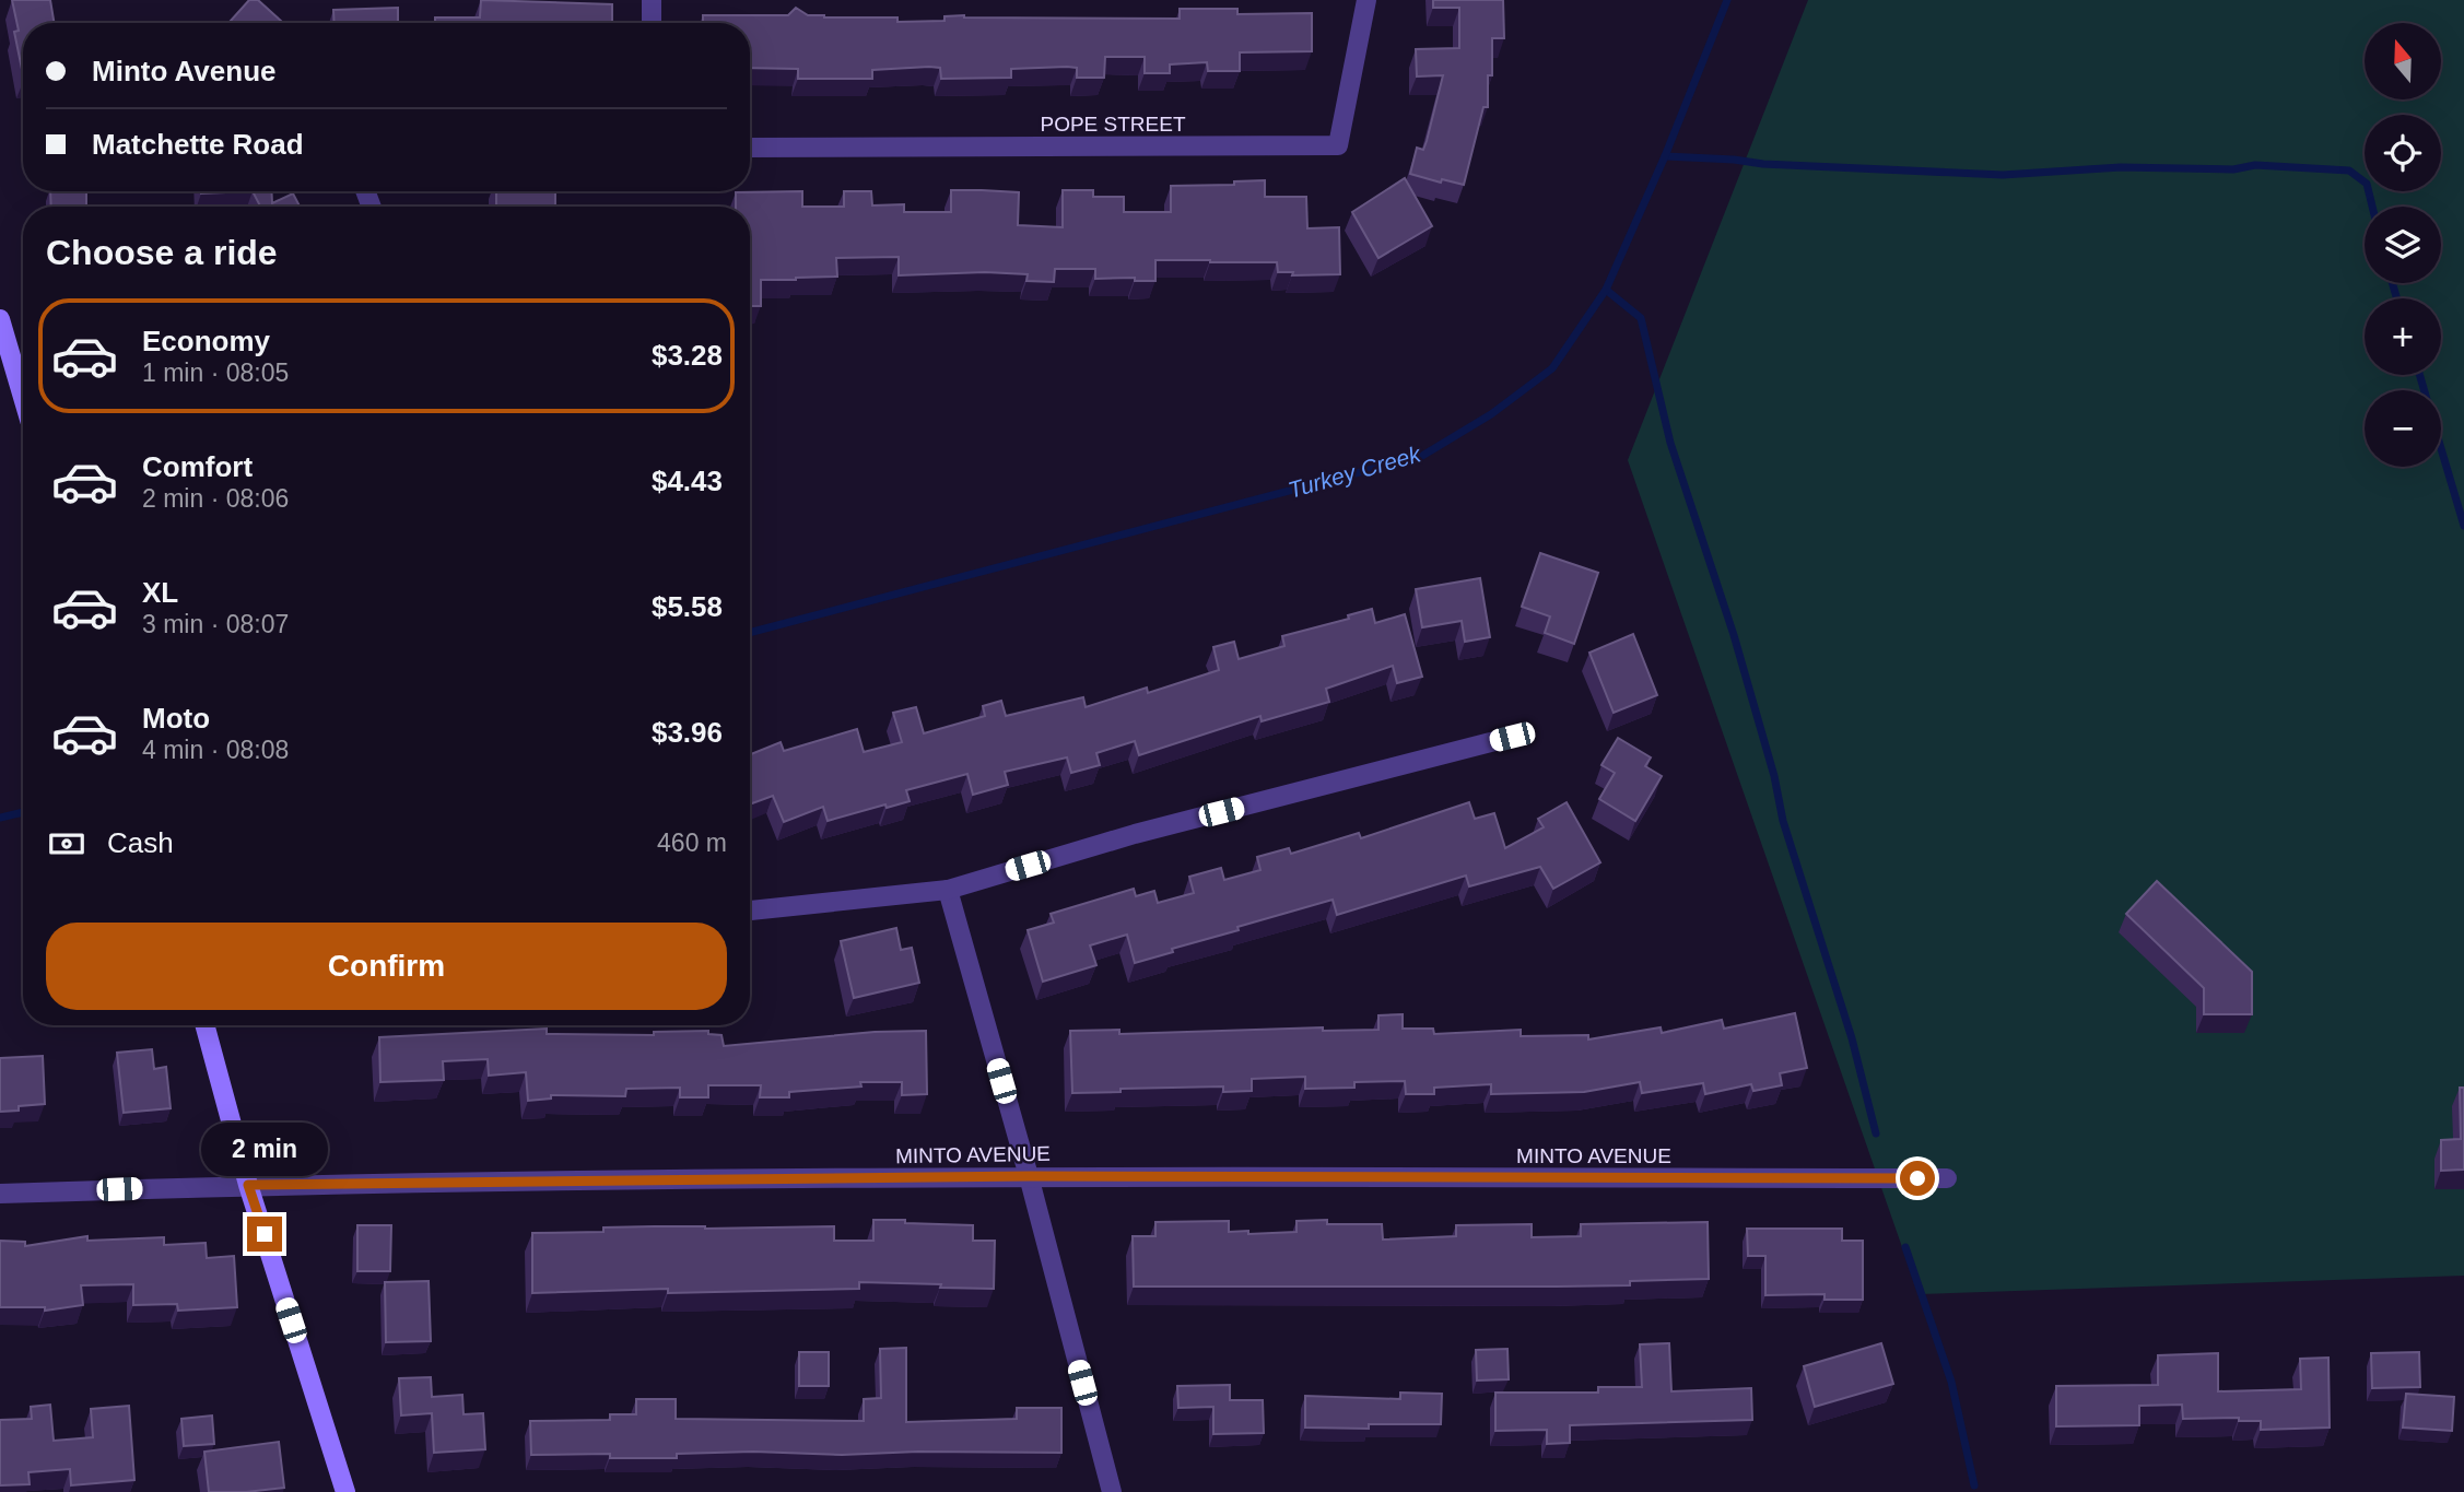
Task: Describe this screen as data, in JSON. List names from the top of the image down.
{
  "streets": {
    "street": ["POPE STREET", "MINTO AVENUE"]
  },
  "water": ["Turkey Creek"],
  "north": "top",
  "page": {
    "map_buttons": ["+", "−"],
    "banner": ["Minto Avenue", "Matchette Road"],
    "heading": "Choose a ride",
    "list": [
      {
        "name": "Economy",
        "note": "1 min · 08:05",
        "value": "$3.28"
      },
      {
        "name": "Comfort",
        "note": "2 min · 08:06",
        "value": "$4.43"
      },
      {
        "name": "XL",
        "note": "3 min · 08:07",
        "value": "$5.58"
      },
      {
        "name": "Moto",
        "note": "4 min · 08:08",
        "value": "$3.96"
      }
    ],
    "pay": ["Cash", "460 m"],
    "buttons": "Confirm",
    "bubble": "2 min"
  }
}
